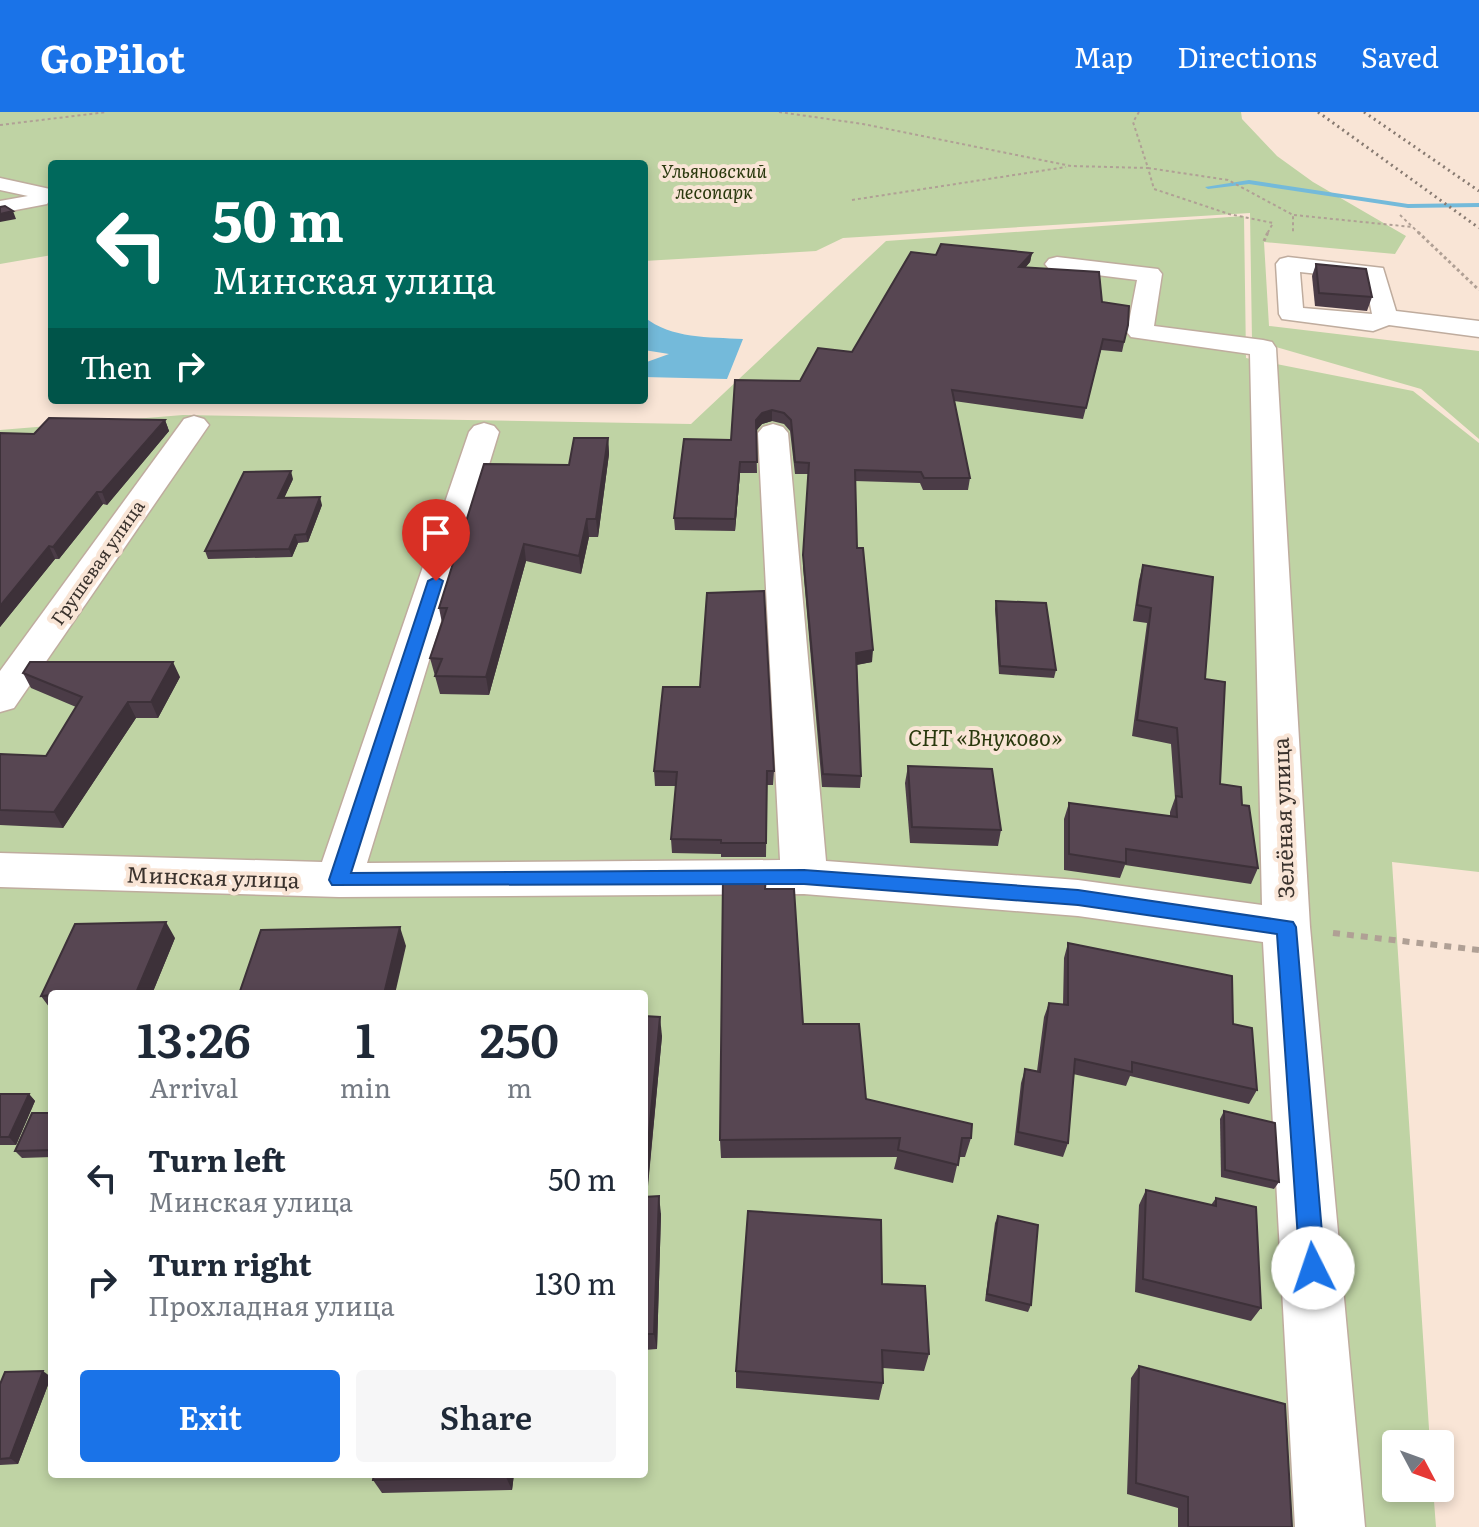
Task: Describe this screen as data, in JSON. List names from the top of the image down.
{
  "streets": {
    "street": ["Грушевая улица", "Зелёная улица", "Минская улица"]
  },
  "crossings": [
    ["Зелёная улица", "Минская улица"]
  ],
  "parks": ["Ульяновский лесопарк", "СНТ «Внуково»"],
  "north": "bottom right",
  "page": {
    "header": "GoPilot",
    "nav": ["Map", "Directions", "Saved"],
    "turn": ["50 m", "Минская улица"],
    "then": "Then",
    "eta": [
      "13:26",
      "Arrival",
      "1",
      "min",
      "250",
      "m"
    ],
    "list": [
      {
        "name": "Turn left",
        "note": "Минская улица",
        "value": "50 m"
      },
      {
        "name": "Turn right",
        "note": "Прохладная улица",
        "value": "130 m"
      }
    ],
    "buttons": ["Exit", "Share"]
  }
}
